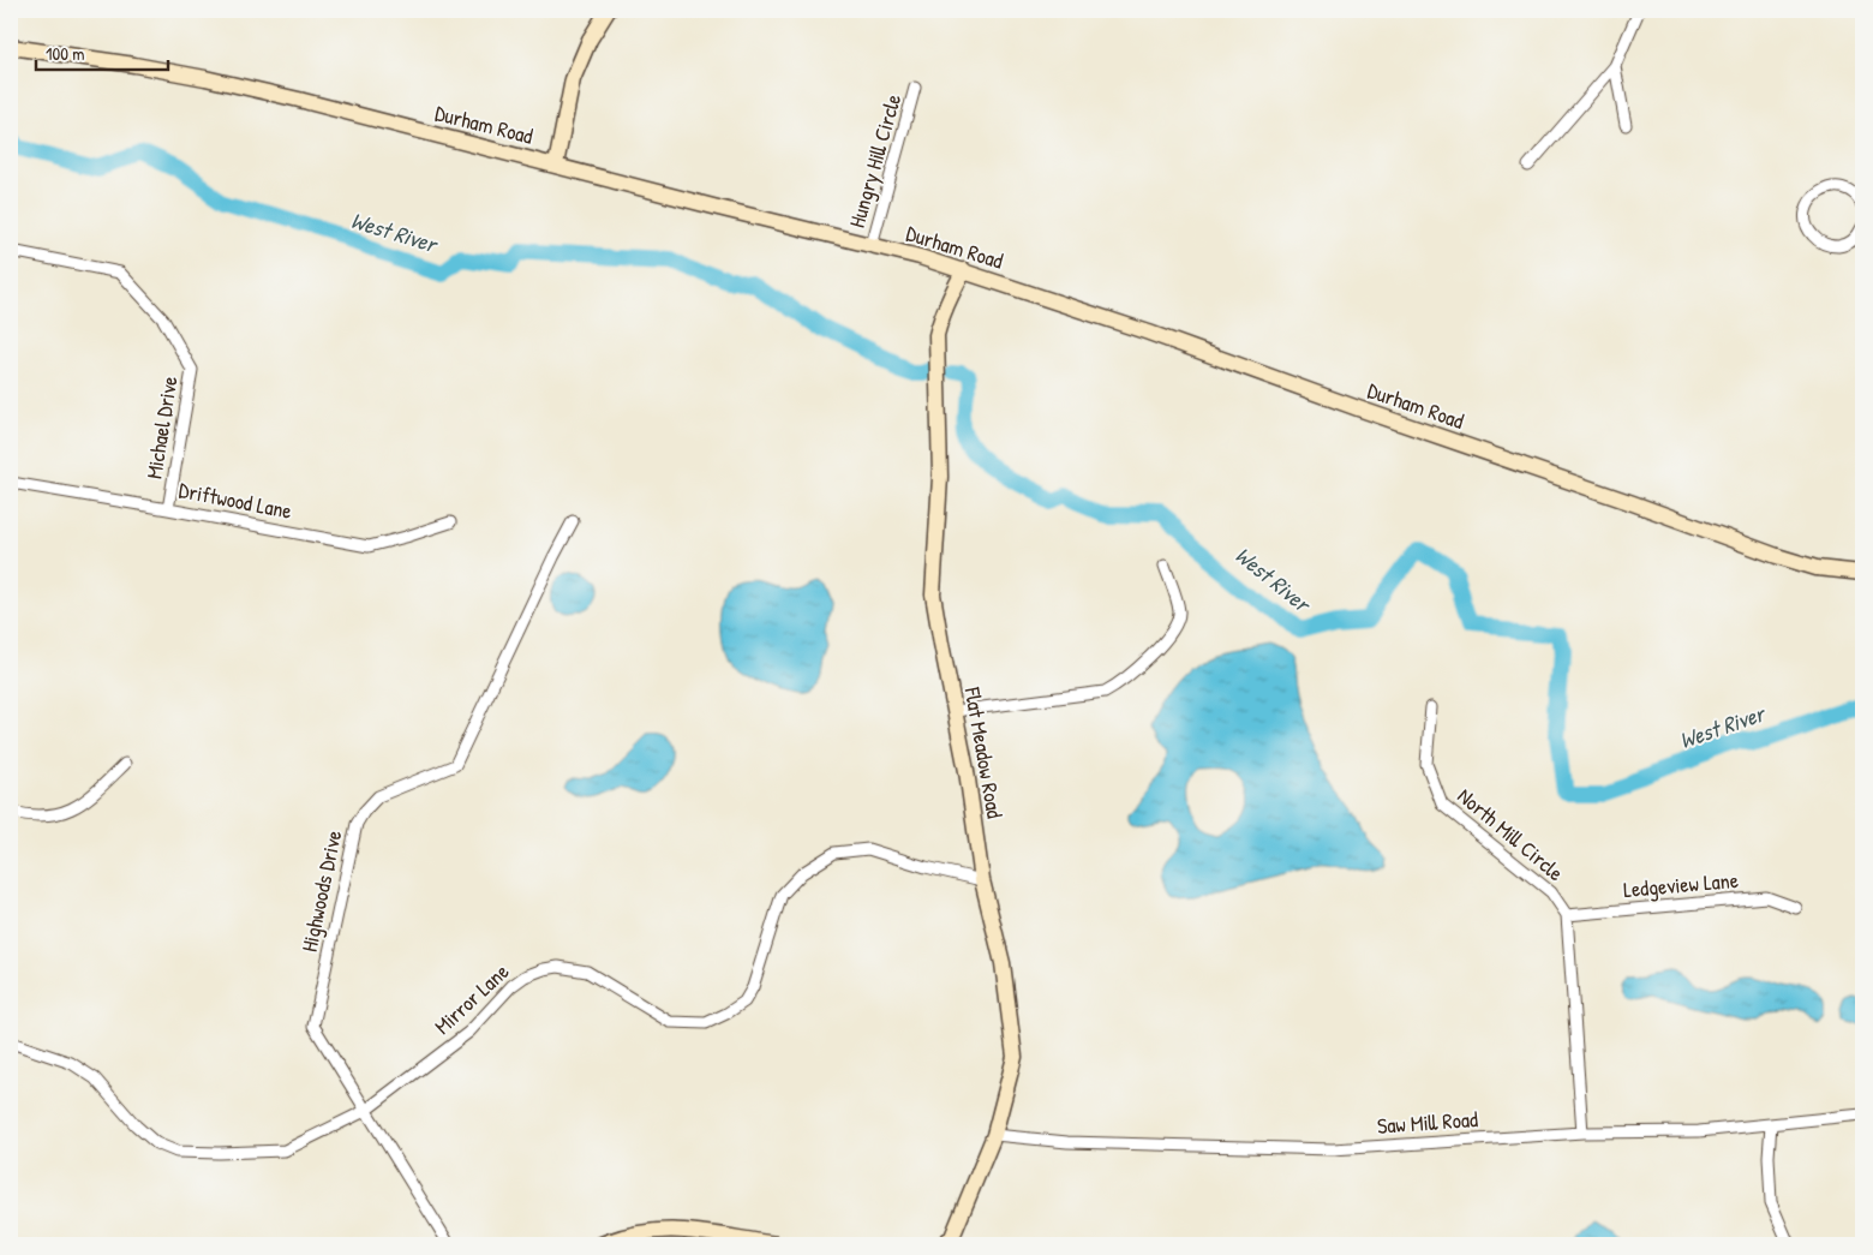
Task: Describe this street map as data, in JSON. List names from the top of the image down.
{
  "streets": {
    "main road": ["Durham Road", "Flat Meadow Road"],
    "street": [
      "Hungry Hill Circle",
      "Michael Drive",
      "Driftwood Lane",
      "North Mill Circle",
      "Ledgeview Lane",
      "Highwoods Drive",
      "Mirror Lane",
      "Saw Mill Road"
    ]
  },
  "crossings": [
    ["Durham Road", "Hungry Hill Circle"],
    ["Durham Road", "Flat Meadow Road"],
    ["Michael Drive", "Driftwood Lane"],
    ["Flat Meadow Road", "Mirror Lane"],
    ["Flat Meadow Road", "Saw Mill Road"],
    ["North Mill Circle", "Ledgeview Lane"],
    ["Highwoods Drive", "Mirror Lane"]
  ],
  "water": ["West River"],
  "scale_bar": "100 m"
}
